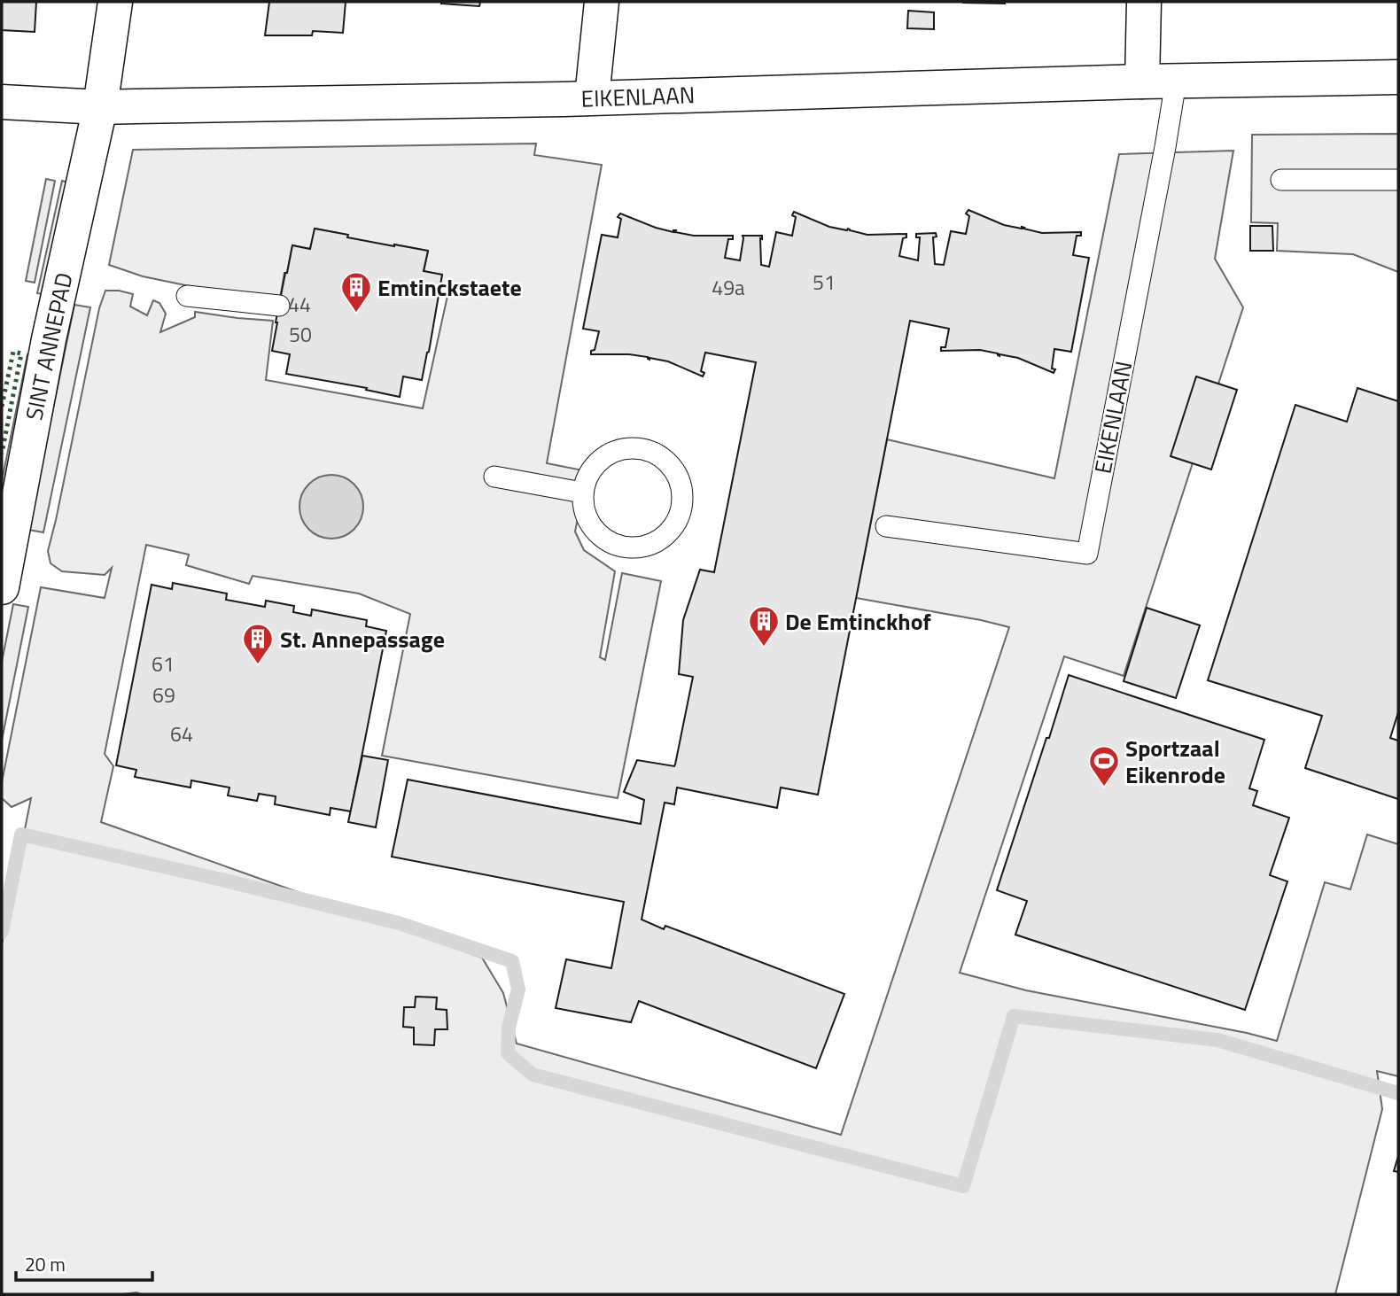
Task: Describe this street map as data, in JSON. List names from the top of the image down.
{
  "streets": {
    "street": ["EIKENLAAN", "SINT ANNEPAD"]
  },
  "crossings": [
    ["EIKENLAAN", "SINT ANNEPAD"]
  ],
  "places": {
    "building": ["Emtinckstaete", "De Emtinckhof", "St. Annepassage"],
    "sports": ["Sportzaal Eikenrode"]
  },
  "house_numbers": [
    "51",
    "49a",
    "44",
    "50",
    "61",
    "69",
    "64"
  ],
  "scale_bar": "20 m"
}
